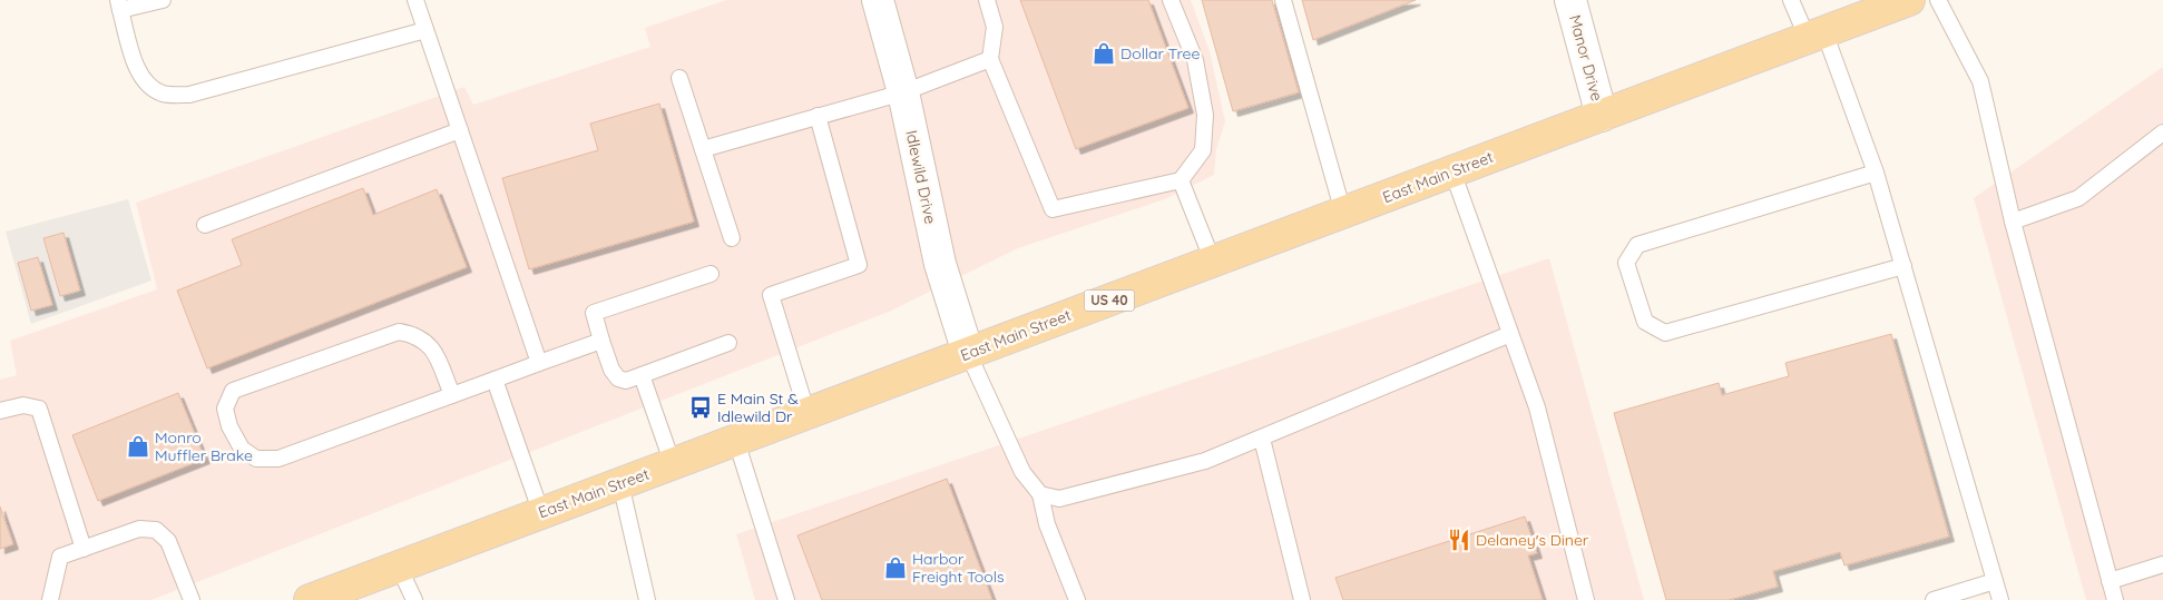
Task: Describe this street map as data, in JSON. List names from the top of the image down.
{
  "streets": {
    "main road": ["East Main Street", "US 40"],
    "street": ["Manor Drive", "Idlewild Drive"]
  },
  "crossings": [
    ["Manor Drive", "East Main Street"],
    ["Idlewild Drive", "East Main Street"]
  ],
  "places": {
    "shop": ["Dollar Tree", "Monro Muffler Brake", "Harbor Freight Tools"],
    "bus stop": ["E Main St & Idlewild Dr"],
    "restaurant": ["Delaney's Diner"]
  }
}
